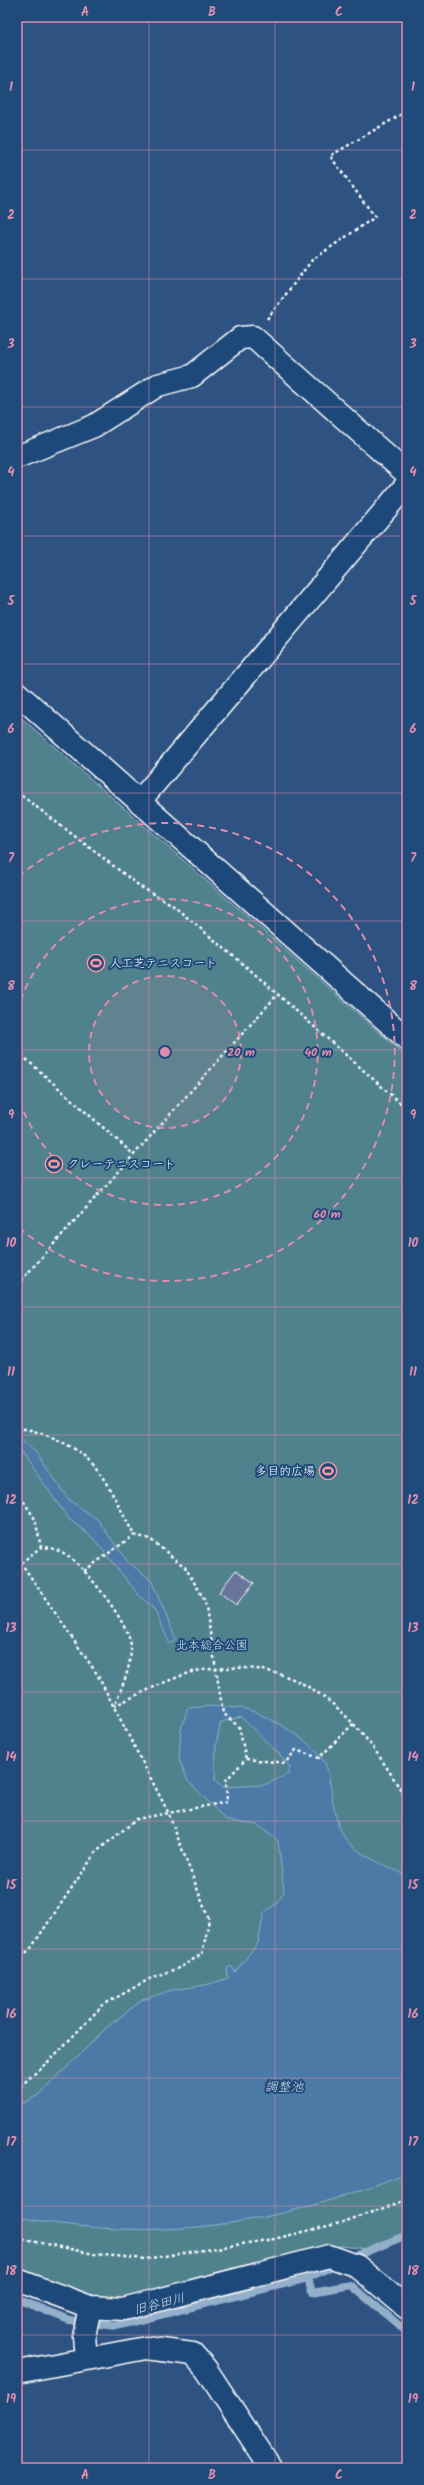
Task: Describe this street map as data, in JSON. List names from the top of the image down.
{
  "water": ["調整池", "旧谷田川"],
  "parks": ["北本総合公園"],
  "places": {
    "sports": ["人工芝テニスコート", "クレーテニスコート", "多目的広場"]
  },
  "grid": {
    "columns": ["A", "B", "C"],
    "rows": [
      "1",
      "2",
      "3",
      "4",
      "5",
      "6",
      "7",
      "8",
      "9",
      "10",
      "11",
      "12",
      "13",
      "14",
      "15",
      "16",
      "17",
      "18",
      "19"
    ]
  },
  "rings": ["20 m", "40 m", "60 m"]
}
